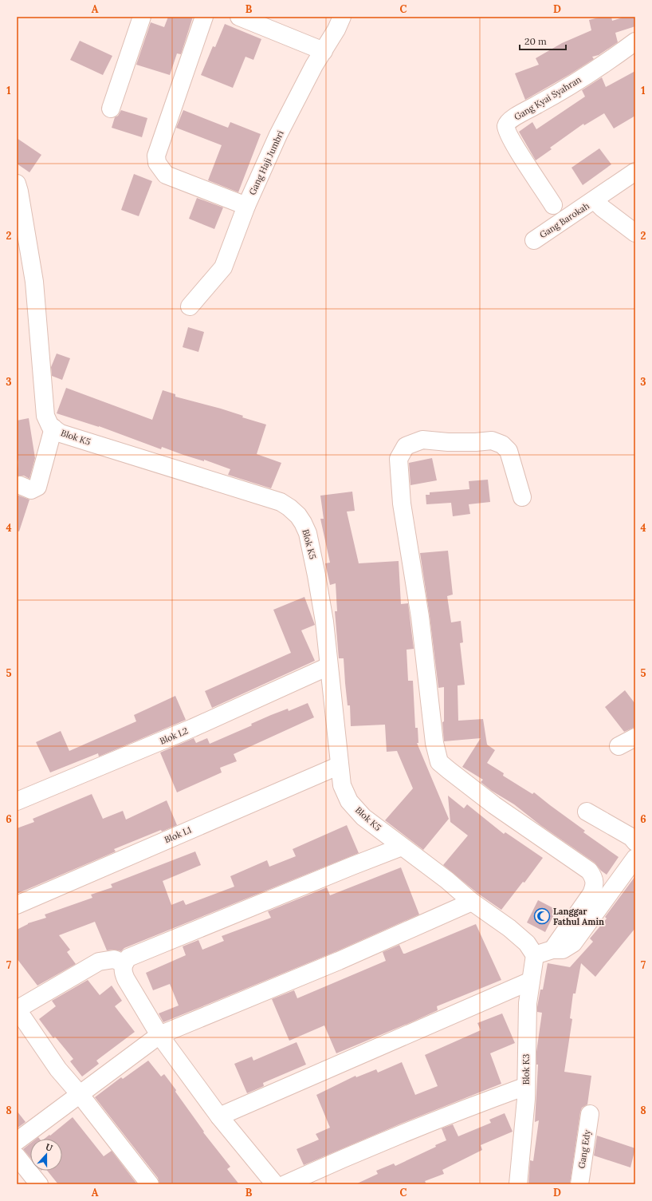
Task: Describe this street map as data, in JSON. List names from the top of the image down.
{
  "streets": {
    "street": [
      "Gang Kyai Syahran",
      "Gang Haji Jumbri",
      "Gang Barokah",
      "Blok K5",
      "Blok L2",
      "Blok L1",
      "Blok K3",
      "Gang Edy"
    ]
  },
  "crossings": [
    ["Blok K5", "Blok L2"],
    ["Blok K5", "Blok L1"],
    ["Blok K5", "Blok K3"]
  ],
  "places": {
    "mosque": ["Langgar Fathul Amin"]
  },
  "scale_bar": "20 m",
  "north": "top",
  "grid": {
    "columns": [
      "A",
      "B",
      "C",
      "D"
    ],
    "rows": [
      "1",
      "2",
      "3",
      "4",
      "5",
      "6",
      "7",
      "8"
    ]
  }
}
